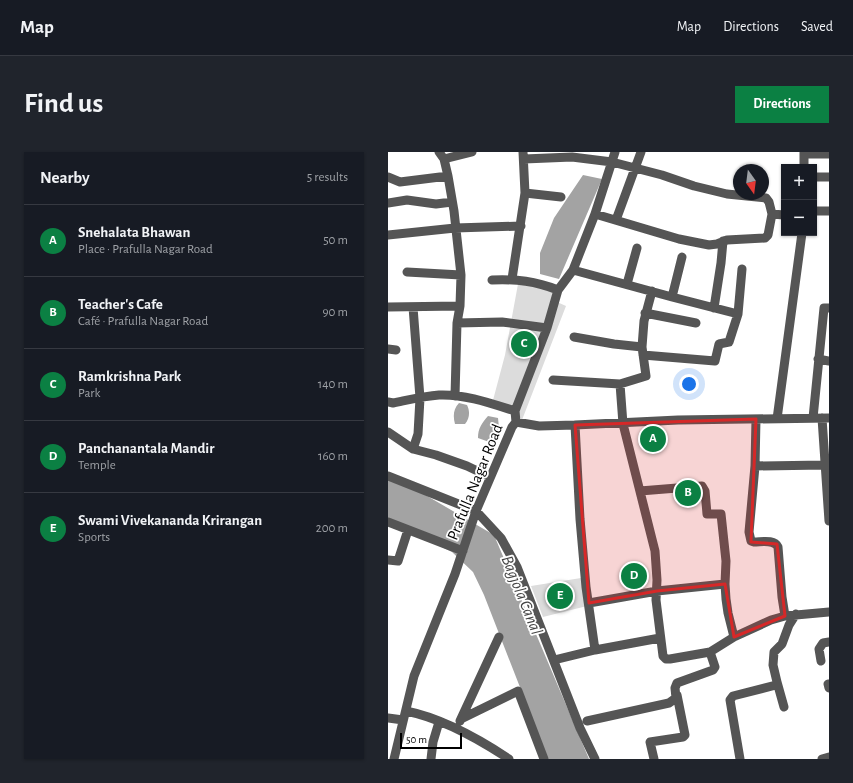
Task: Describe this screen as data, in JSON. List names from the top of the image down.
{
  "streets": {
    "street": ["Prafulla Nagar Road"]
  },
  "water": ["Bagjola Canal"],
  "scale_bar": "50 m",
  "north": "bottom",
  "page": {
    "header": "Map",
    "nav": ["Map", "Directions", "Saved"],
    "buttons": "Directions",
    "title": "Find us",
    "heading": ["Nearby", "5 results"],
    "map_buttons": ["+", "−"],
    "list": [
      {
        "mark": "A",
        "name": "Snehalata Bhawan",
        "note": "Place · Prafulla Nagar Road",
        "value": "50 m"
      },
      {
        "mark": "B",
        "name": "Teacher's Cafe",
        "note": "Café · Prafulla Nagar Road",
        "value": "90 m"
      },
      {
        "mark": "C",
        "name": "Ramkrishna Park",
        "note": "Park",
        "value": "140 m"
      },
      {
        "mark": "D",
        "name": "Panchanantala Mandir",
        "note": "Temple",
        "value": "160 m"
      },
      {
        "mark": "E",
        "name": "Swami Vivekananda Krirangan",
        "note": "Sports",
        "value": "200 m"
      }
    ],
    "pins": [
      "C",
      "A",
      "B",
      "D",
      "E"
    ],
    "scale": "50 m"
  }
}
